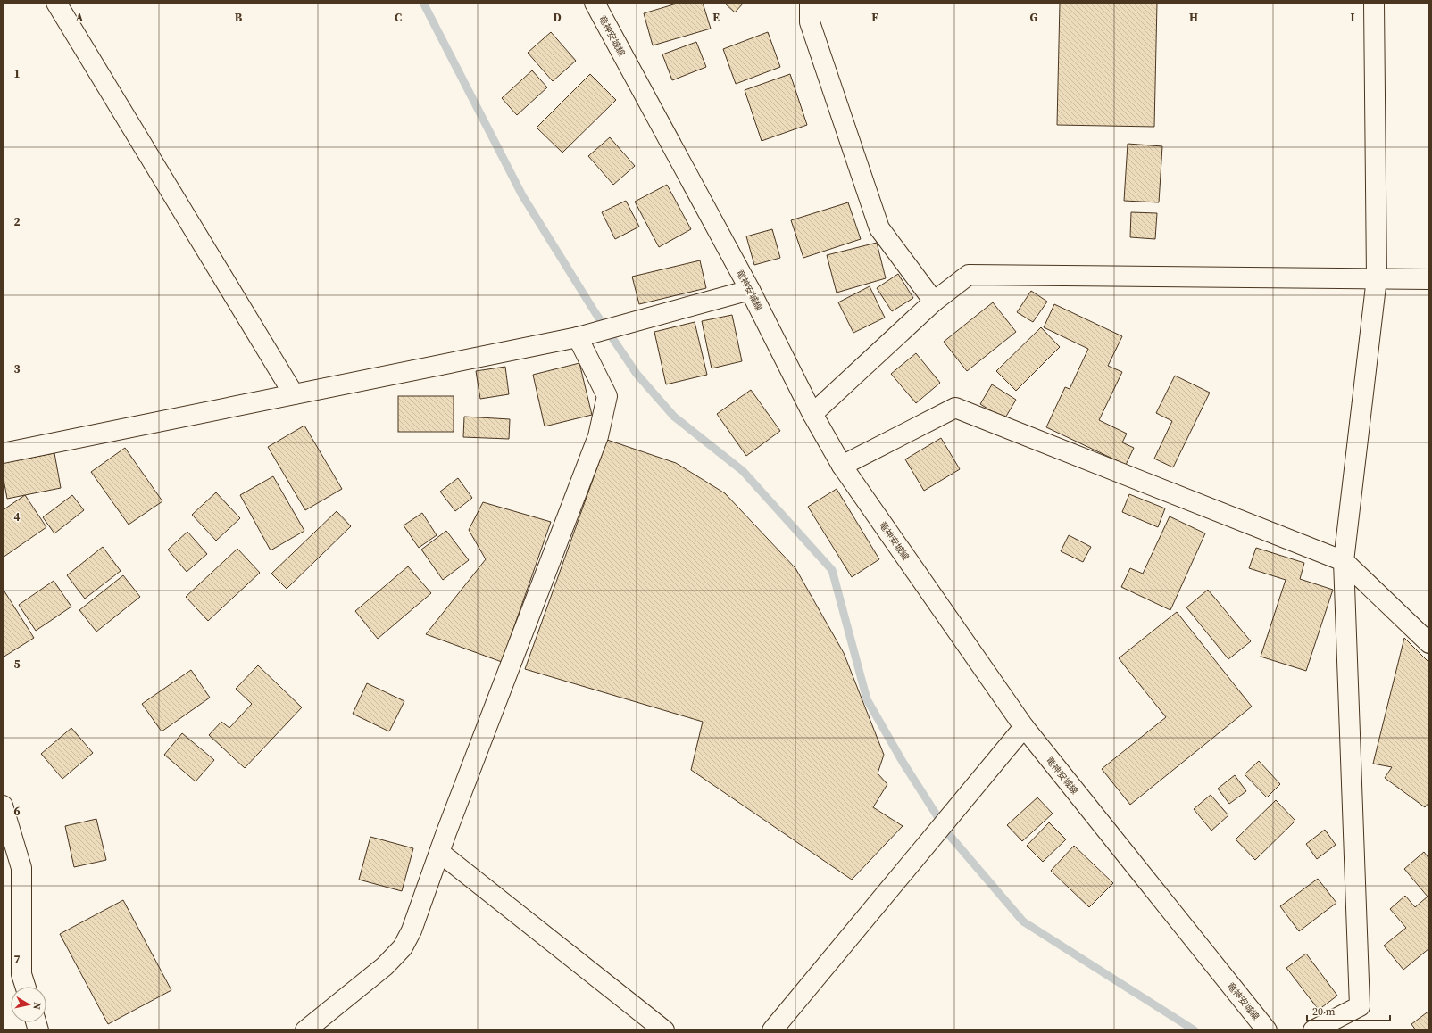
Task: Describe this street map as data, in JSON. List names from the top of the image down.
{
  "streets": {
    "street": ["竜神安城線"]
  },
  "scale_bar": "20 m",
  "north": "right",
  "grid": {
    "columns": [
      "A",
      "B",
      "C",
      "D",
      "E",
      "F",
      "G",
      "H",
      "I"
    ],
    "rows": [
      "1",
      "2",
      "3",
      "4",
      "5",
      "6",
      "7"
    ]
  }
}
